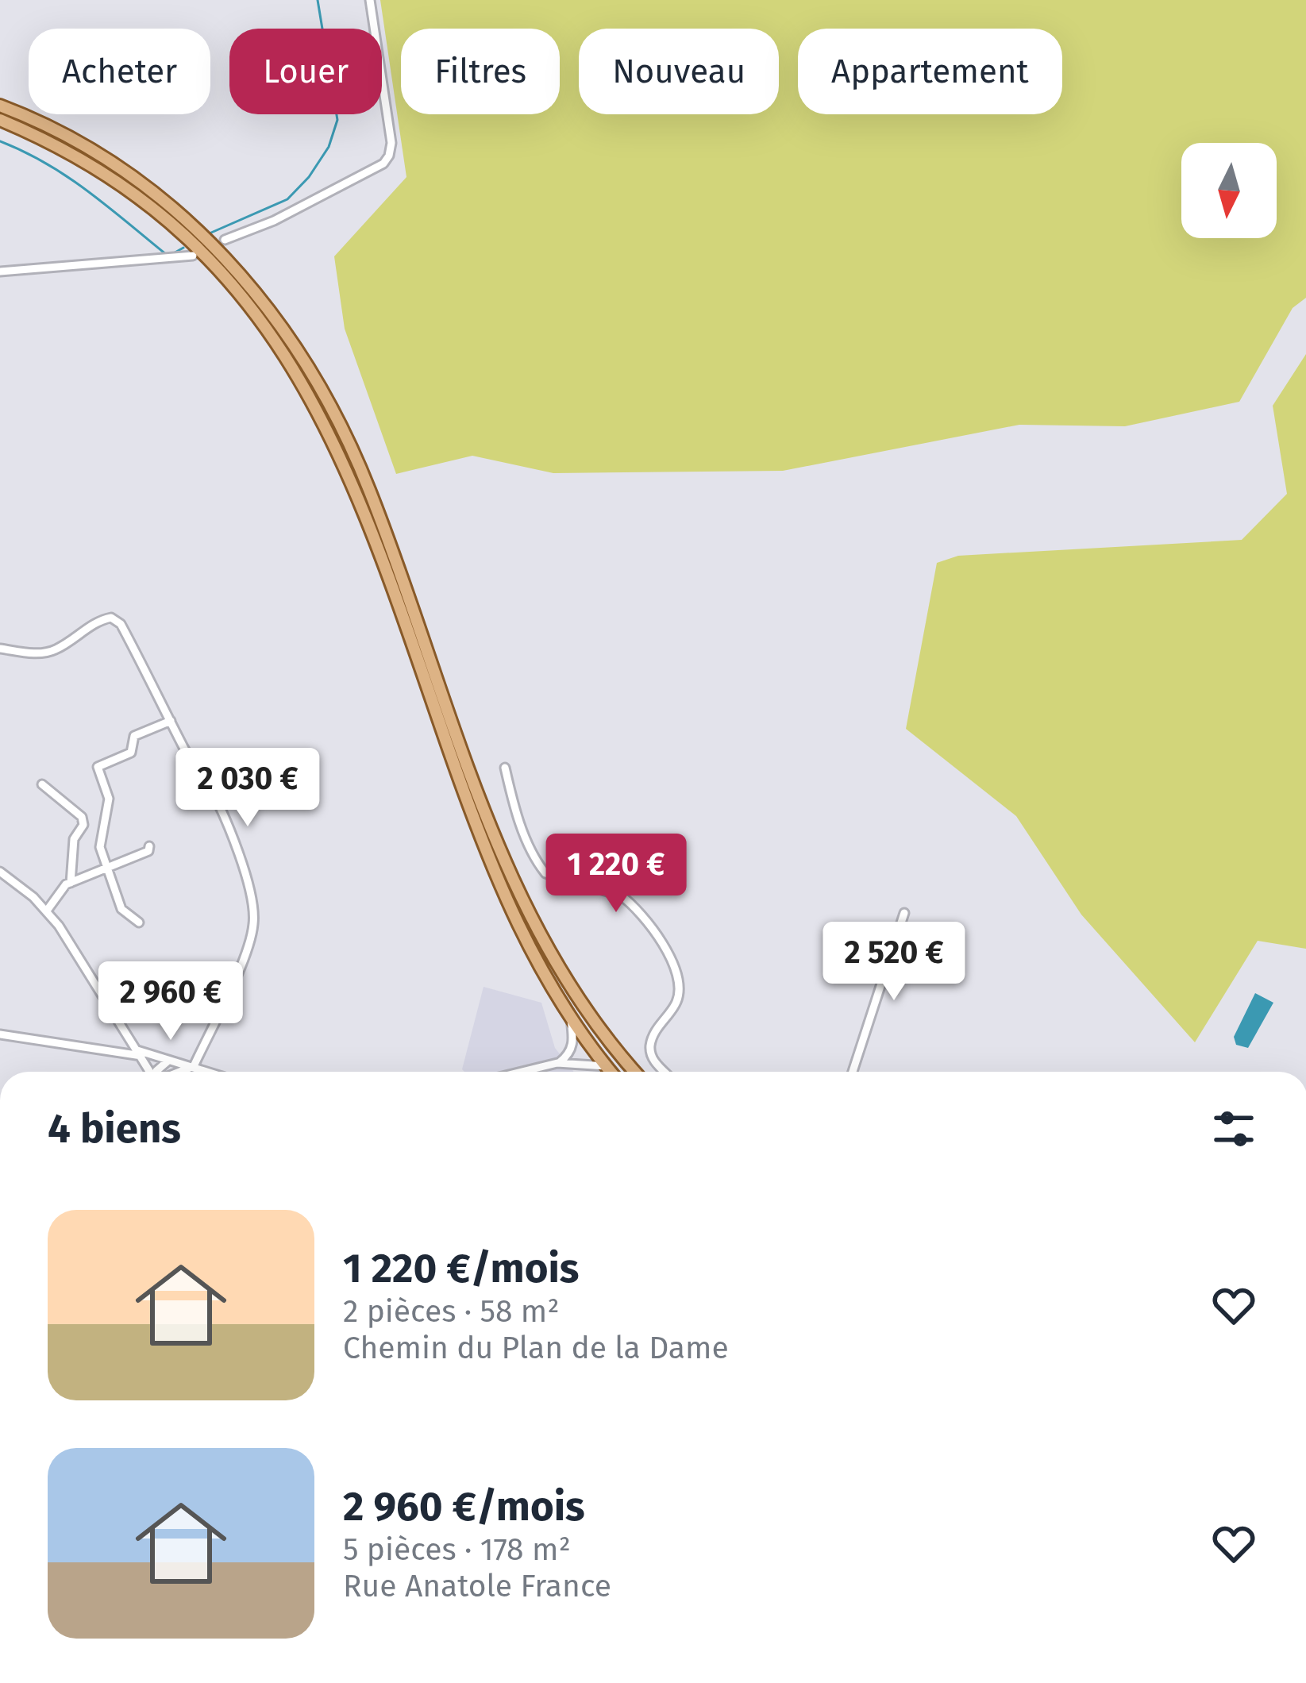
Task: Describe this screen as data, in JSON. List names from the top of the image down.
{
  "north": "bottom",
  "page": {
    "chip": [
      "Acheter",
      "Louer",
      "Filtres",
      "Nouveau",
      "Appartement"
    ],
    "price": [
      "2 030 €",
      "1 220 €",
      "2 520 €",
      "2 960 €"
    ],
    "heading": "4 biens",
    "list": [
      {
        "name": "1 220 €/mois",
        "note": "2 pièces · 58 m² · Chemin du Plan de la Dame"
      },
      {
        "name": "2 960 €/mois",
        "note": "5 pièces · 178 m² · Rue Anatole France"
      }
    ]
  }
}
